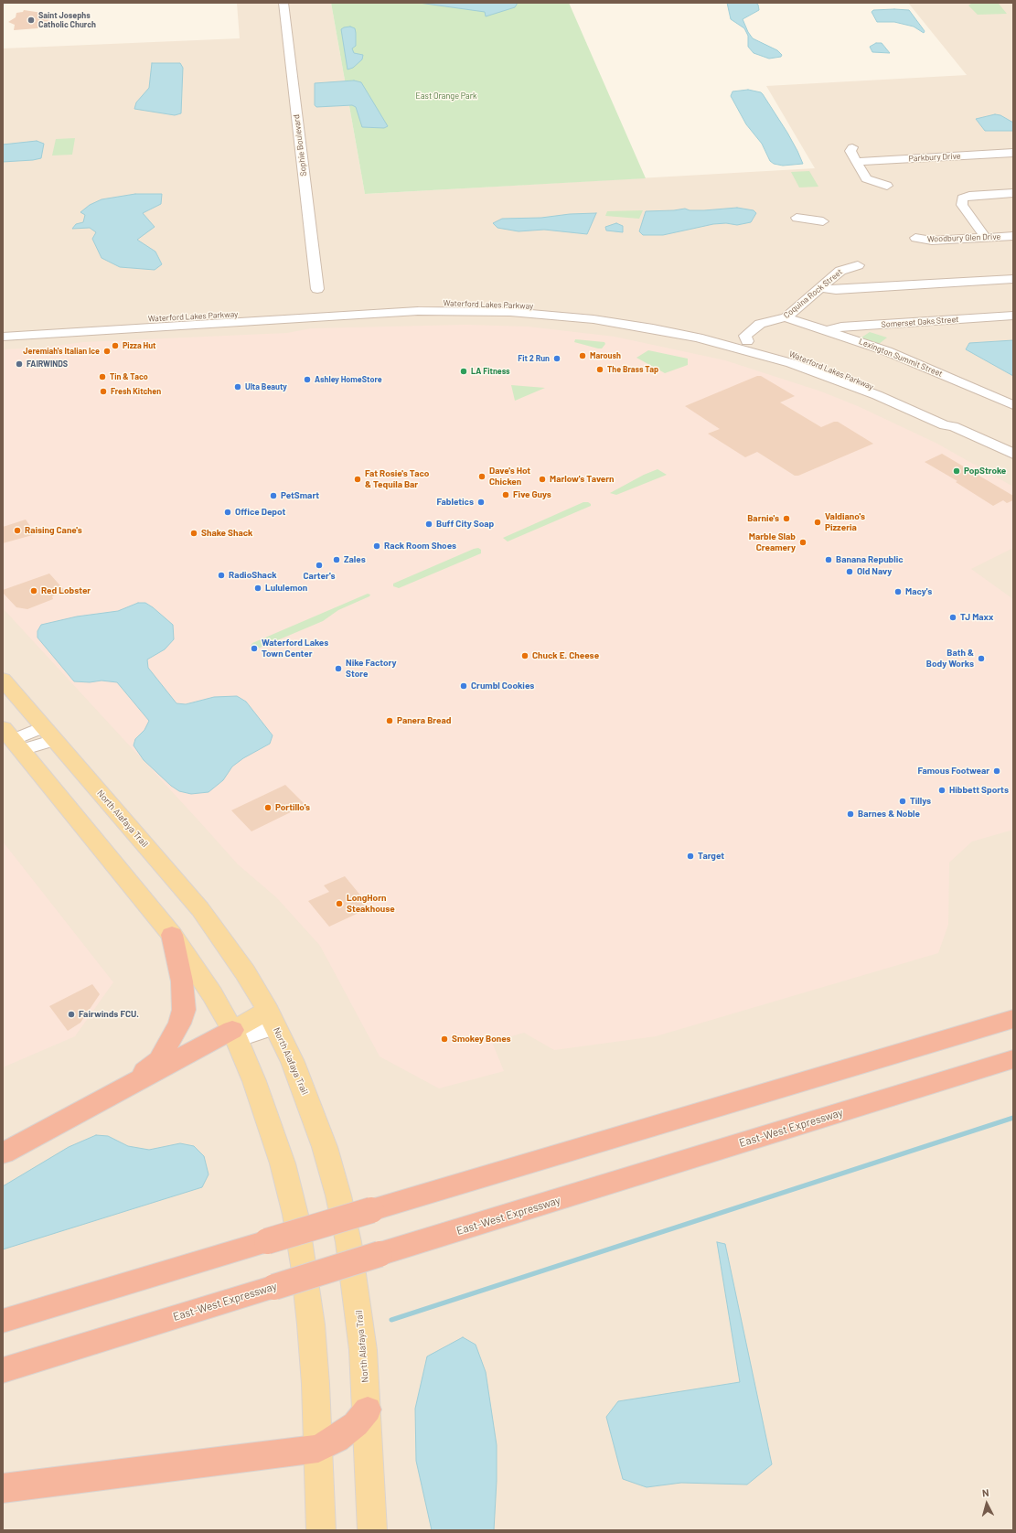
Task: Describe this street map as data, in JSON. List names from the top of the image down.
{
  "streets": {
    "highway": ["East-West Expressway"],
    "main road": ["North Alafaya Trail"],
    "street": [
      "Sophie Boulevard",
      "Parkbury Drive",
      "Woodbury Glen Drive",
      "Coquina Rock Street",
      "Waterford Lakes Parkway",
      "Somerset Oaks Street",
      "Lexington Summit Street"
    ]
  },
  "crossings": [
    ["Coquina Rock Street", "Waterford Lakes Parkway"],
    ["Coquina Rock Street", "Lexington Summit Street"],
    ["Somerset Oaks Street", "Lexington Summit Street"]
  ],
  "parks": ["East Orange Park"],
  "places": [
    "Saint Josephs Catholic Church",
    "Pizza Hut",
    "Jeremiah's Italian Ice",
    "Maroush",
    "Fit 2 Run",
    "FAIRWINDS",
    "The Brass Tap",
    "LA Fitness",
    "Tin & Taco",
    "Ashley HomeStore",
    "Ulta Beauty",
    "Fresh Kitchen",
    "PopStroke",
    "Dave's Hot Chicken",
    "Fat Rosie's Taco & Tequila Bar",
    "Marlow's Tavern",
    "Five Guys",
    "PetSmart",
    "Fabletics",
    "Office Depot",
    "Barnie's",
    "Valdiano's Pizzeria",
    "Buff City Soap",
    "Raising Cane's",
    "Shake Shack",
    "Marble Slab Creamery",
    "Rack Room Shoes",
    "Zales",
    "Banana Republic",
    "Carter's",
    "Old Navy",
    "RadioShack",
    "Lululemon",
    "Red Lobster",
    "Macy's",
    "TJ Maxx",
    "Waterford Lakes Town Center",
    "Chuck E. Cheese",
    "Bath & Body Works",
    "Nike Factory Store",
    "Crumbl Cookies",
    "Panera Bread",
    "Famous Footwear",
    "Hibbett Sports",
    "Tillys",
    "Portillo's",
    "Barnes & Noble",
    "Target",
    "LongHorn Steakhouse",
    "Fairwinds FCU.",
    "Smokey Bones"
  ],
  "north": "top"
}
